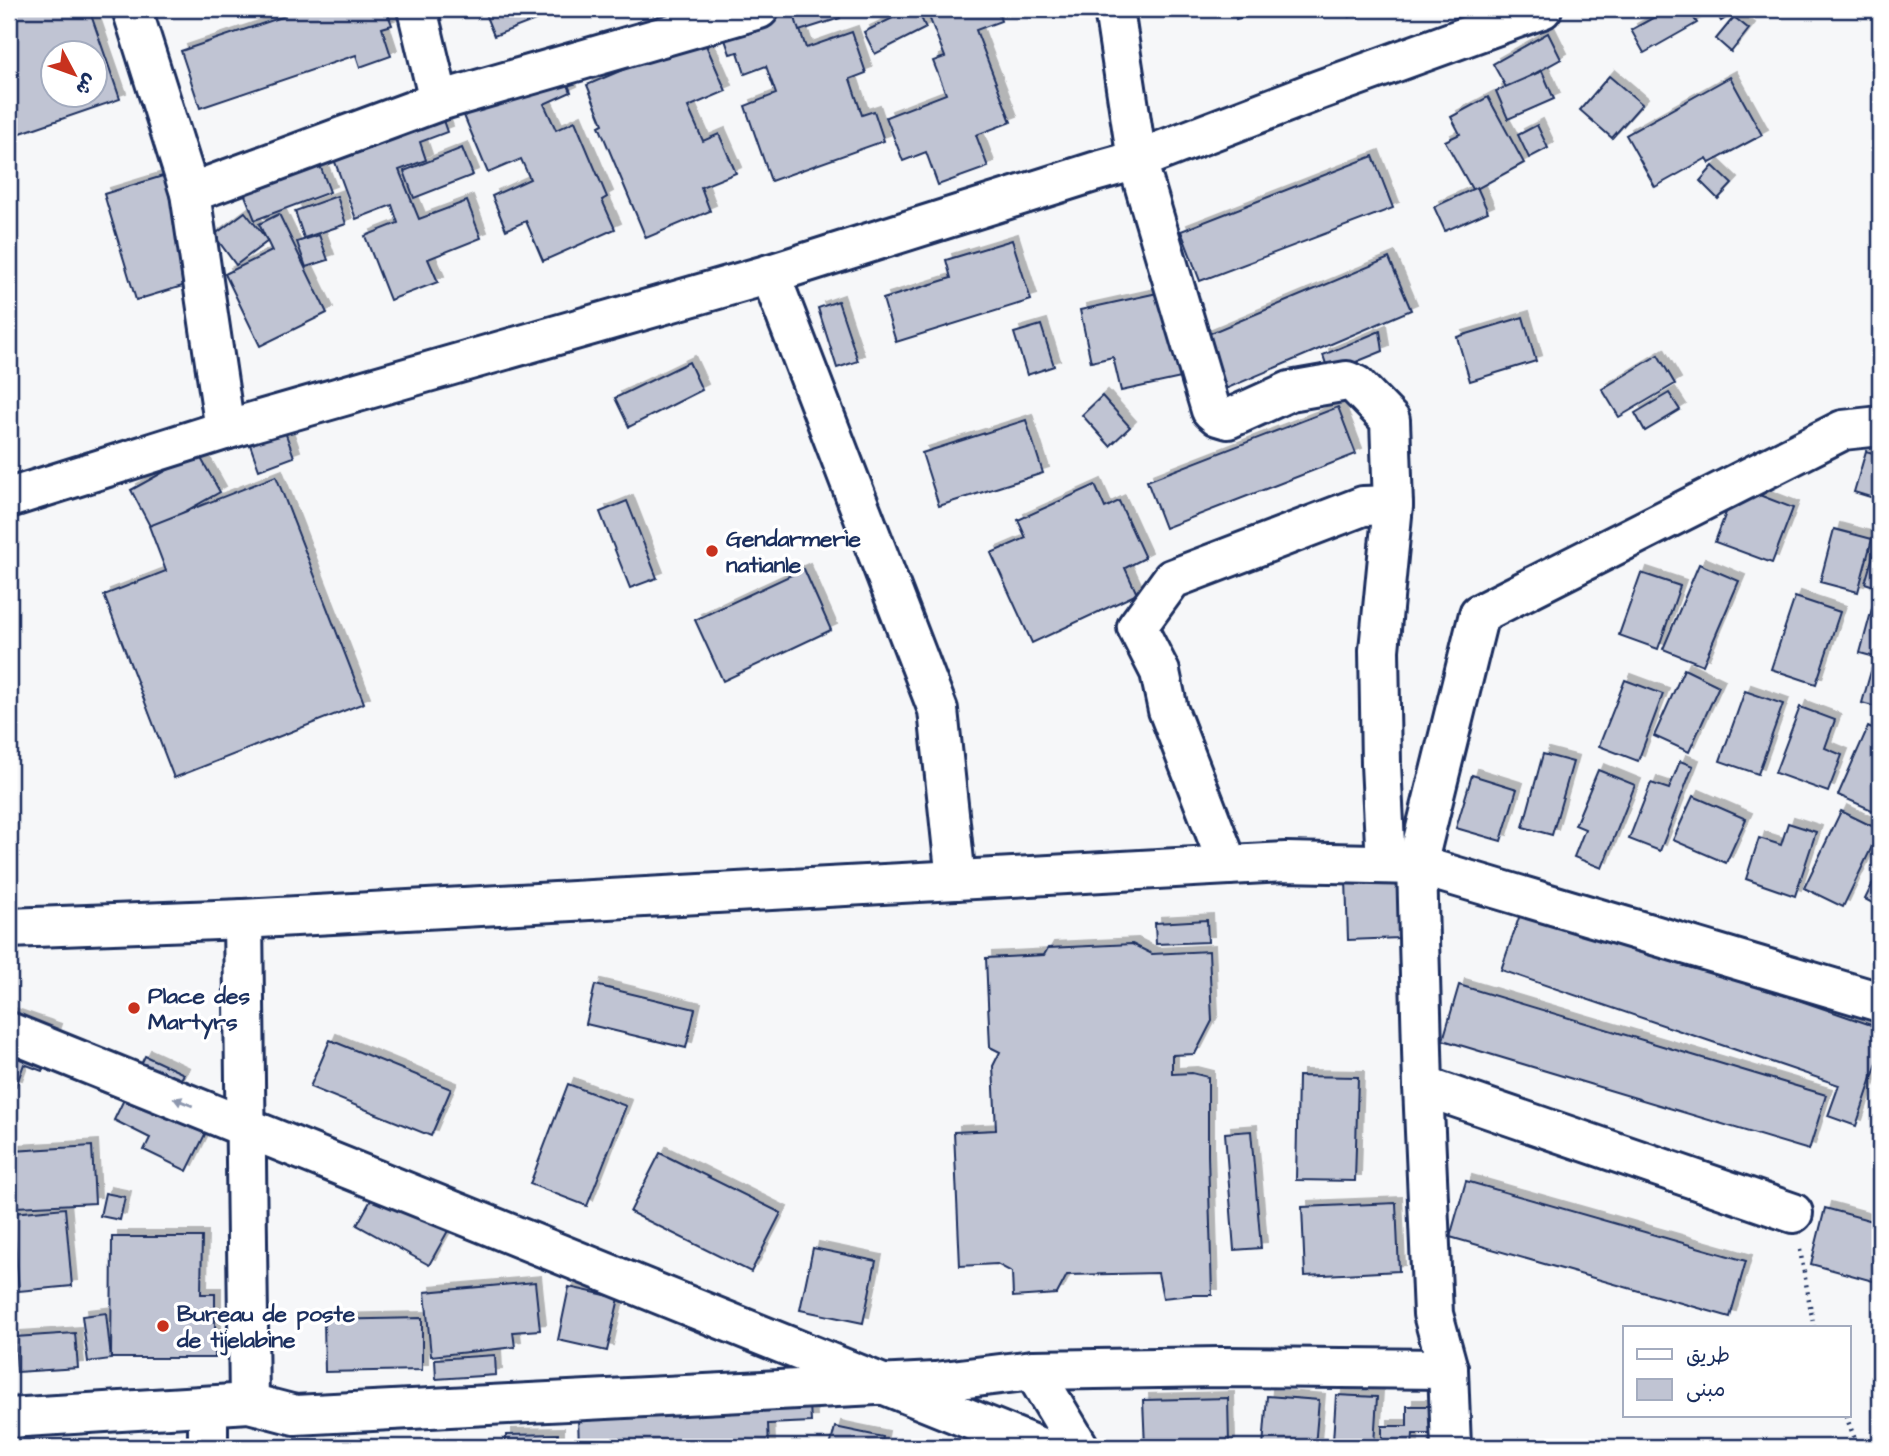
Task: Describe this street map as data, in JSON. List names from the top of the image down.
{
  "places": ["Gendarmerie natianle", "Place des Martyrs", "Bureau de poste de tijelabine"],
  "legend": ["طريق", "مبنى"],
  "north": "bottom right"
}
